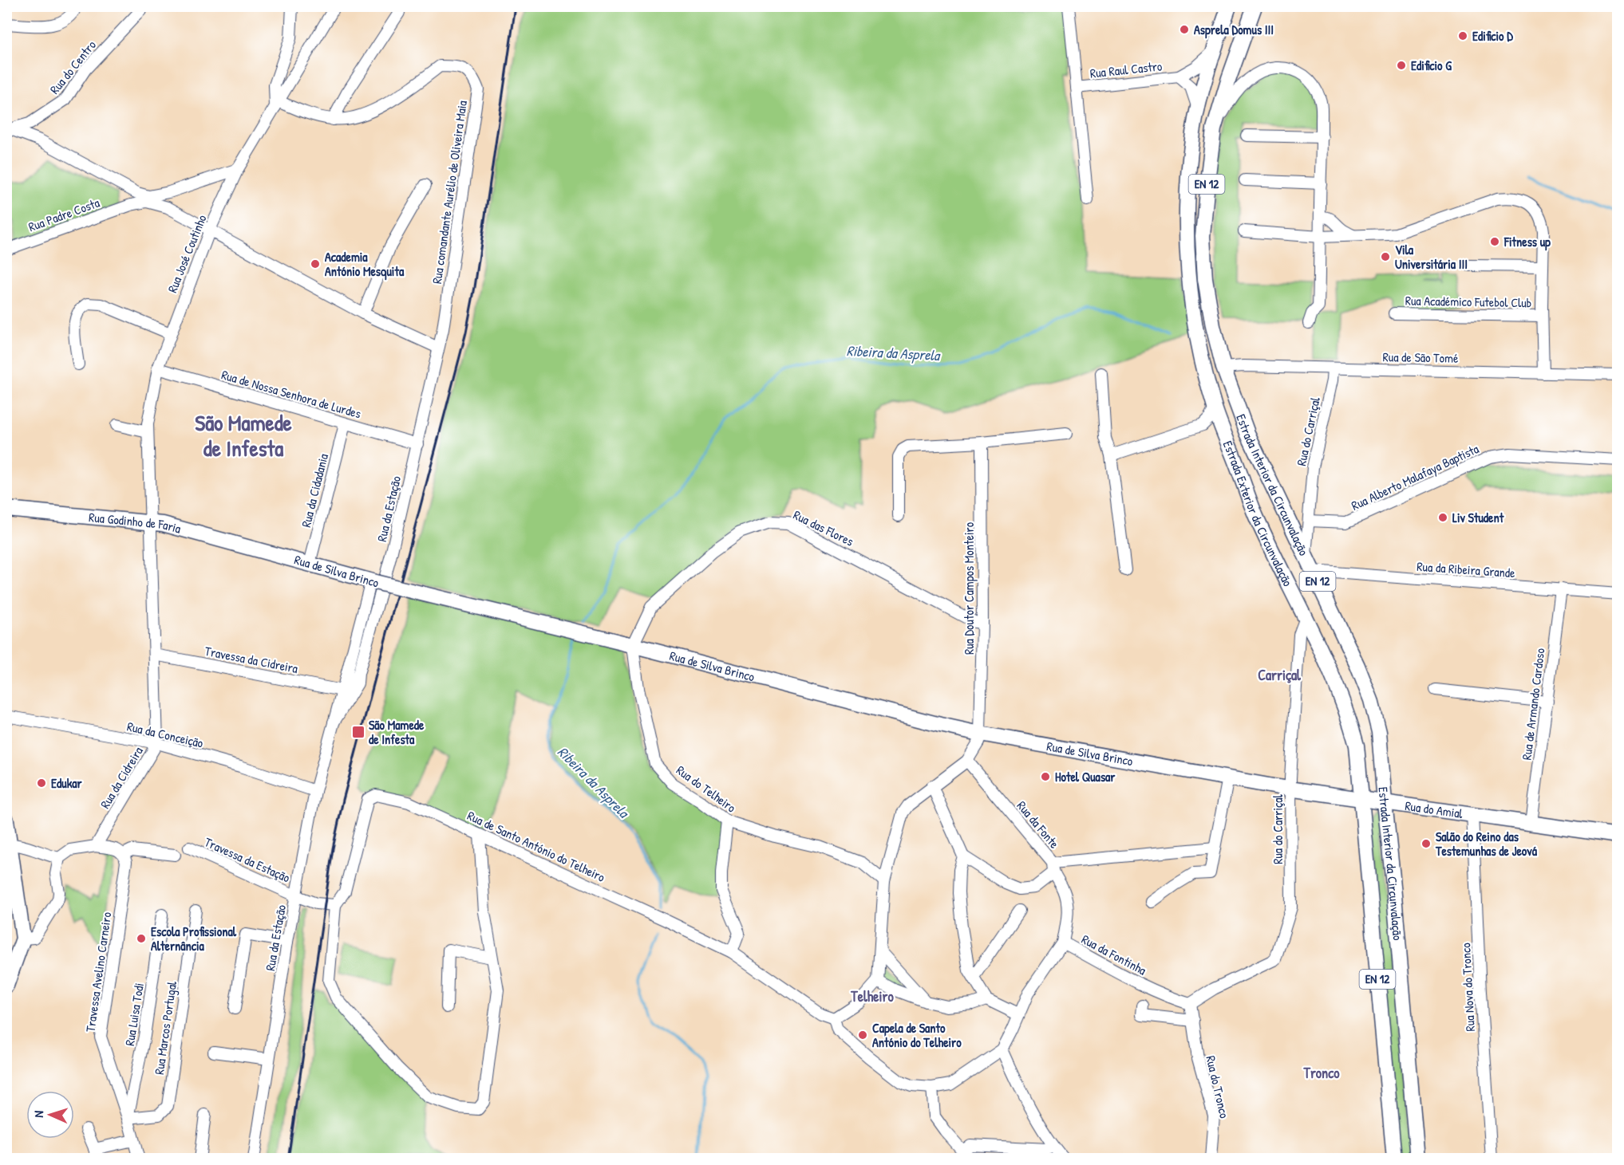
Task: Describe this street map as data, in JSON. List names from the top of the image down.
{
  "streets": {
    "main road": [
      "EN 12",
      "Estrada Interior da Circunvalação",
      "Estrada Exterior da Circunvalação",
      "Rua Godinho de Faria",
      "Rua de Silva Brinco",
      "Rua do Amial"
    ],
    "street": [
      "Rua do Centro",
      "Rua Raul Castro",
      "Rua comandante Aurélio de Oliveira Maia",
      "Rua Padre Costa",
      "Rua José Coutinho",
      "Rua Académico Futebol Club",
      "Rua de São Tomé",
      "Rua de Nossa Senhora de Lurdes",
      "Rua do Carriçal",
      "Rua Alberto Malafaya Baptista",
      "Rua da Cidadania",
      "Rua da Estação",
      "Rua das Flores",
      "Rua da Ribeira Grande",
      "Rua Doutor Campos Monteiro",
      "Travessa da Cidreira",
      "Rua de Armando Cardoso",
      "Rua da Conceição",
      "Rua da Cidreira",
      "Rua do Telheiro",
      "Rua da Fonte",
      "Rua de Santo António do Telheiro",
      "Travessa da Estação",
      "Rua da Fontinha",
      "Travessa Avelino Carneiro",
      "Rua Nova do Tronco",
      "Rua Luisa Todi",
      "Rua Marcos Portugal",
      "Rua do Tronco"
    ]
  },
  "crossings": [
    ["Rua Raul Castro", "Estrada Exterior da Circunvalação"],
    ["EN 12", "Rua de São Tomé"],
    ["EN 12", "Estrada Interior da Circunvalação"],
    ["EN 12", "Estrada Exterior da Circunvalação"],
    ["Rua comandante Aurélio de Oliveira Maia", "Rua da Estação"],
    ["Rua Padre Costa", "Rua José Coutinho"],
    ["Rua José Coutinho", "Rua de Nossa Senhora de Lurdes"],
    ["Rua José Coutinho", "Rua Godinho de Faria"],
    ["Rua José Coutinho", "Rua da Cidreira"],
    ["Rua Académico Futebol Club", "Rua de São Tomé"],
    ["Rua de São Tomé", "Rua do Carriçal"],
    ["Rua de São Tomé", "Estrada Interior da Circunvalação"],
    ["Rua de Nossa Senhora de Lurdes", "Rua da Cidadania"],
    ["Rua de Nossa Senhora de Lurdes", "Rua da Estação"],
    ["Rua do Carriçal", "Rua Alberto Malafaya Baptista"],
    ["Rua do Carriçal", "Estrada Interior da Circunvalação"],
    ["Rua do Carriçal", "Estrada Exterior da Circunvalação"],
    ["Rua do Carriçal", "Rua do Amial"],
    ["Rua do Carriçal", "Rua da Fontinha"],
    ["Rua do Carriçal", "Rua do Tronco"],
    ["Estrada Interior da Circunvalação", "Rua da Ribeira Grande"],
    ["Estrada Interior da Circunvalação", "Rua do Amial"],
    ["Rua da Cidadania", "Rua de Silva Brinco"],
    ["Rua da Estação", "Rua de Silva Brinco"],
    ["Rua da Estação", "Travessa da Cidreira"],
    ["Rua da Estação", "Rua da Conceição"],
    ["Rua da Estação", "Travessa da Estação"],
    ["Estrada Exterior da Circunvalação", "Rua do Amial"],
    ["Rua Godinho de Faria", "Rua de Silva Brinco"],
    ["Rua Godinho de Faria", "Rua da Cidreira"],
    ["Rua das Flores", "Rua de Silva Brinco"],
    ["Rua das Flores", "Rua Doutor Campos Monteiro"],
    ["Rua das Flores", "Rua do Telheiro"],
    ["Rua da Ribeira Grande", "Rua de Armando Cardoso"],
    ["Rua de Silva Brinco", "Rua Doutor Campos Monteiro"],
    ["Rua de Silva Brinco", "Rua do Telheiro"],
    ["Rua de Silva Brinco", "Rua do Amial"],
    ["Travessa da Cidreira", "Rua da Cidreira"],
    ["Rua de Armando Cardoso", "Rua do Amial"],
    ["Rua da Conceição", "Rua da Cidreira"],
    ["Rua do Amial", "Rua Nova do Tronco"],
    ["Rua da Fonte", "Rua da Fontinha"],
    ["Rua da Fontinha", "Rua do Tronco"],
    ["Travessa Avelino Carneiro", "Rua Luisa Todi"],
    ["Travessa Avelino Carneiro", "Rua Marcos Portugal"],
    ["Rua Luisa Todi", "Rua Marcos Portugal"]
  ],
  "districts": [
    "São Mamede de Infesta",
    "Carriçal",
    "Telheiro",
    "Tronco"
  ],
  "water": ["Ribeira da Asprela"],
  "places": {
    "other": [
      "Asprela Domus III",
      "Edificio D",
      "Edificio G",
      "Fitness up",
      "Vila Universitária III",
      "Academia António Mesquita",
      "Liv Student",
      "Hotel Quasar",
      "Edukar",
      "Salão do Reino das Testemunhas de Jeová",
      "Escola Profissional Alternância",
      "Capela de Santo António do Telheiro"
    ],
    "transit": ["São Mamede de Infesta"]
  },
  "north": "left"
}
